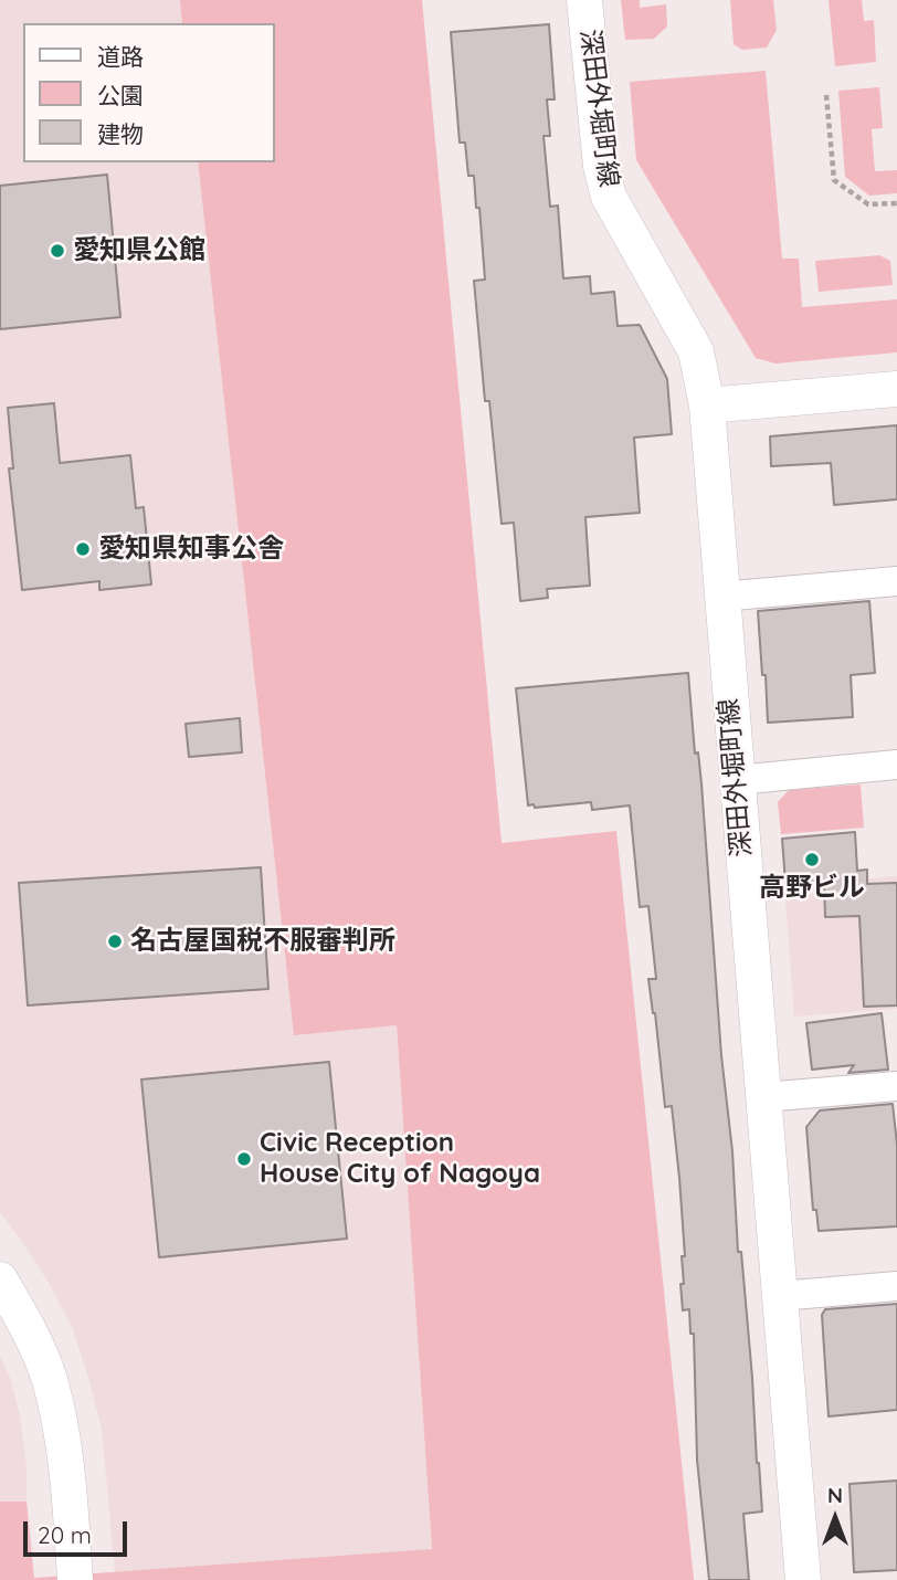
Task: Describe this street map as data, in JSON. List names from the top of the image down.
{
  "streets": {
    "street": ["深田外堀町線"]
  },
  "places": [
    "愛知県公館",
    "愛知県知事公舎",
    "高野ビル",
    "名古屋国税不服審判所",
    "Civic Reception House City of Nagoya"
  ],
  "legend": ["道路", "公園", "建物"],
  "scale_bar": "20 m",
  "north": "top"
}
